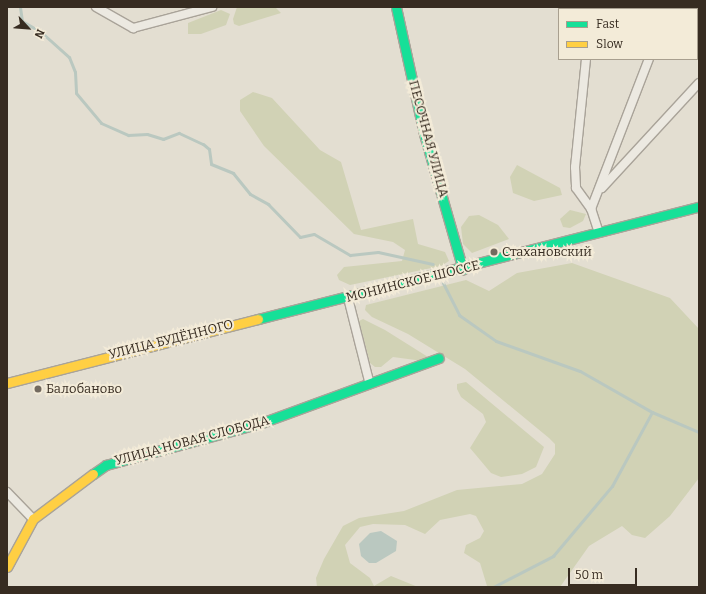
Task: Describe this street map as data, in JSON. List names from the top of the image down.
{
  "streets": {
    "street": [
      "ПЕСОЧНАЯ УЛИЦА",
      "МОНИНСКОЕ ШОССЕ",
      "УЛИЦА БУДЁННОГО",
      "УЛИЦА НОВАЯ СЛОБОДА"
    ]
  },
  "crossings": [
    ["ПЕСОЧНАЯ УЛИЦА", "МОНИНСКОЕ ШОССЕ"],
    ["МОНИНСКОЕ ШОССЕ", "УЛИЦА БУДЁННОГО"]
  ],
  "places": ["Стахановский", "Балобаново"],
  "legend": ["Fast", "Slow"],
  "scale_bar": "50 m",
  "north": "bottom right"
}
